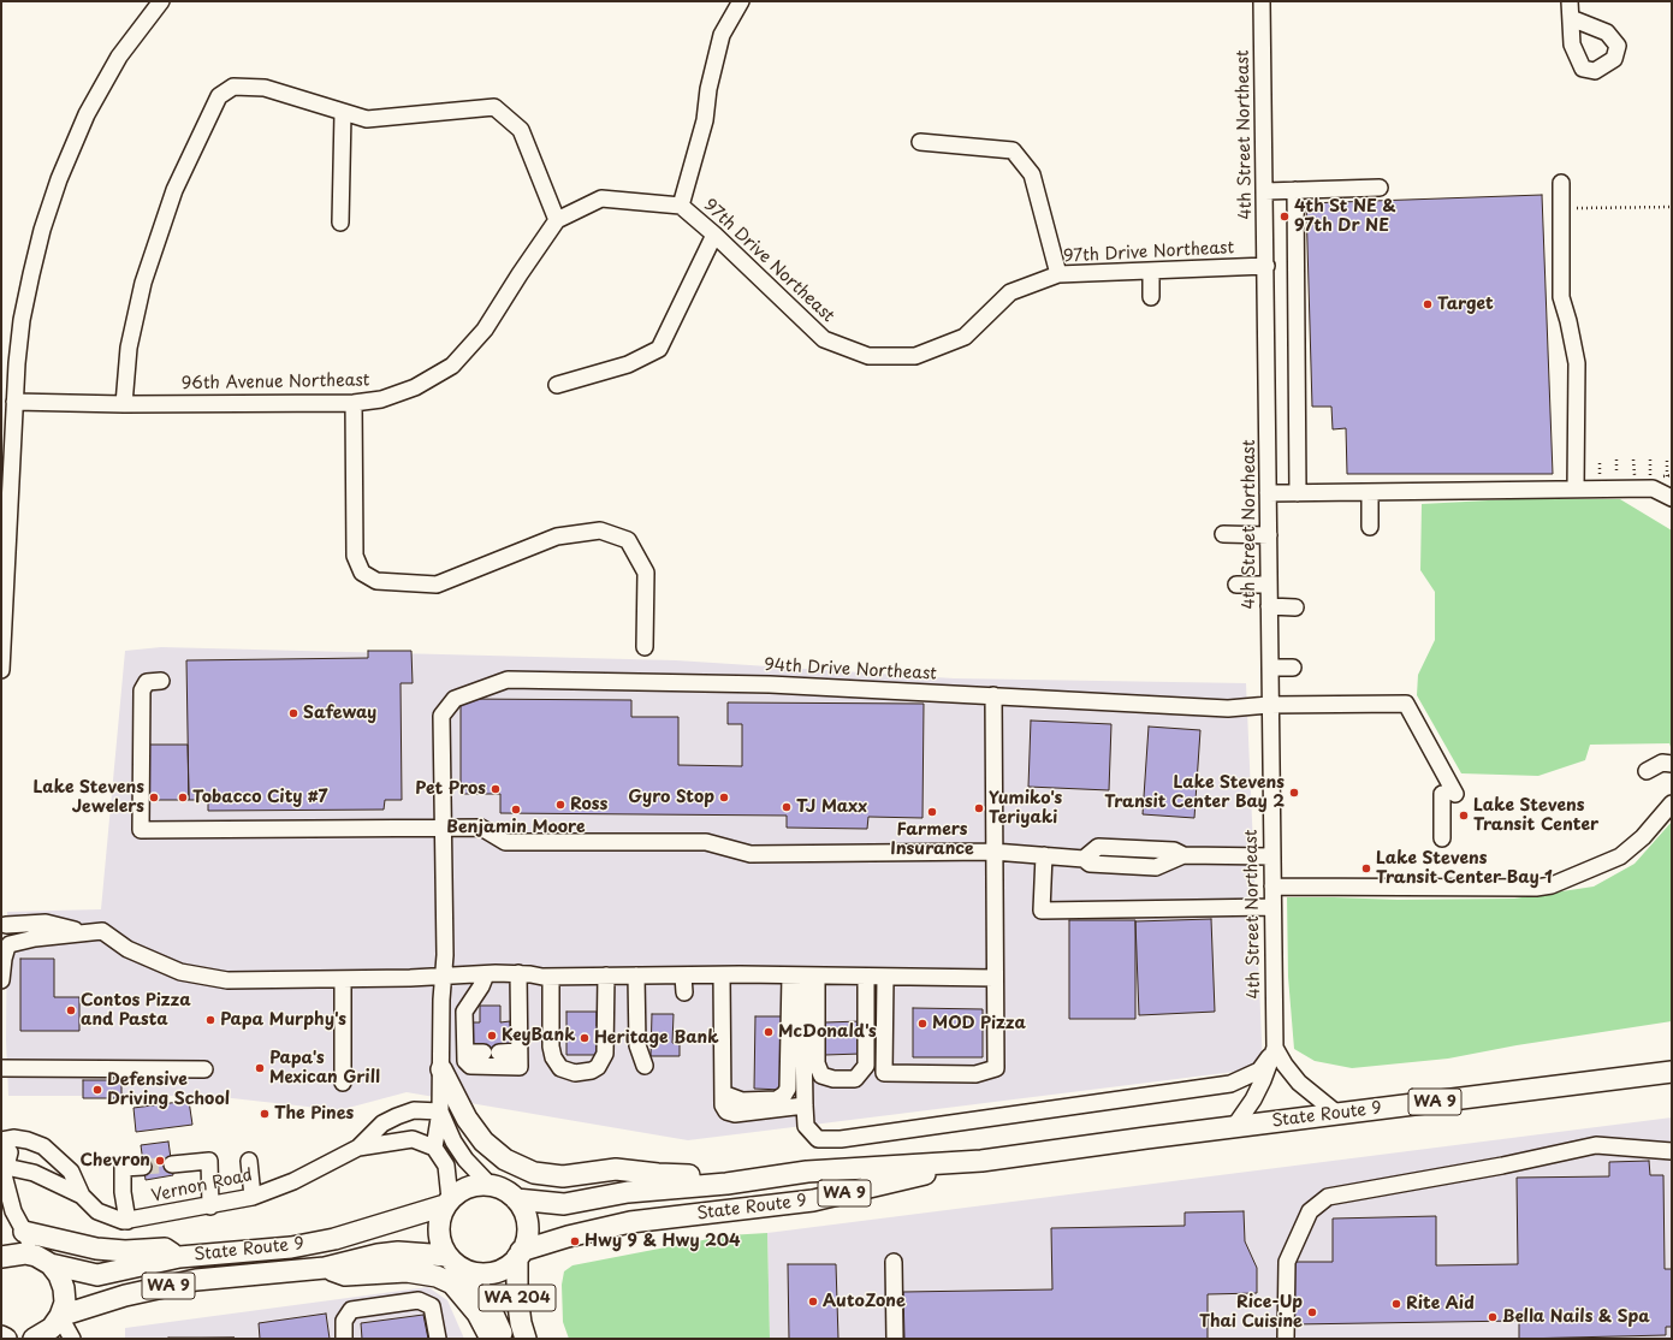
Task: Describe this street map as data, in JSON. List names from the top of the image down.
{
  "streets": {
    "main road": ["WA 9", "State Route 9", "WA 204"],
    "street": [
      "4th Street Northeast",
      "97th Drive Northeast",
      "96th Avenue Northeast",
      "94th Drive Northeast",
      "Vernon Road"
    ]
  },
  "crossings": [
    ["4th Street Northeast", "97th Drive Northeast"],
    ["4th Street Northeast", "94th Drive Northeast"],
    ["97th Drive Northeast", "96th Avenue Northeast"],
    ["State Route 9", "WA 204"]
  ],
  "places": [
    "4th St NE & 97th Dr NE",
    "Target",
    "Safeway",
    "Pet Pros",
    "Lake Stevens Transit Center Bay 2",
    "Lake Stevens Jewelers",
    "Tobacco City #7",
    "Gyro Stop",
    "Ross",
    "TJ Maxx",
    "Yumiko's Teriyaki",
    "Benjamin Moore",
    "Farmers Insurance",
    "Lake Stevens Transit Center",
    "Lake Stevens Transit Center Bay 1",
    "Contos Pizza and Pasta",
    "Papa Murphy's",
    "MOD Pizza",
    "McDonald's",
    "KeyBank",
    "Heritage Bank",
    "Papa's Mexican Grill",
    "Defensive Driving School",
    "The Pines",
    "Chevron",
    "Hwy 9 & Hwy 204",
    "AutoZone",
    "Rite Aid",
    "Rice-Up Thai Cuisine",
    "Bella Nails & Spa"
  ]
}
